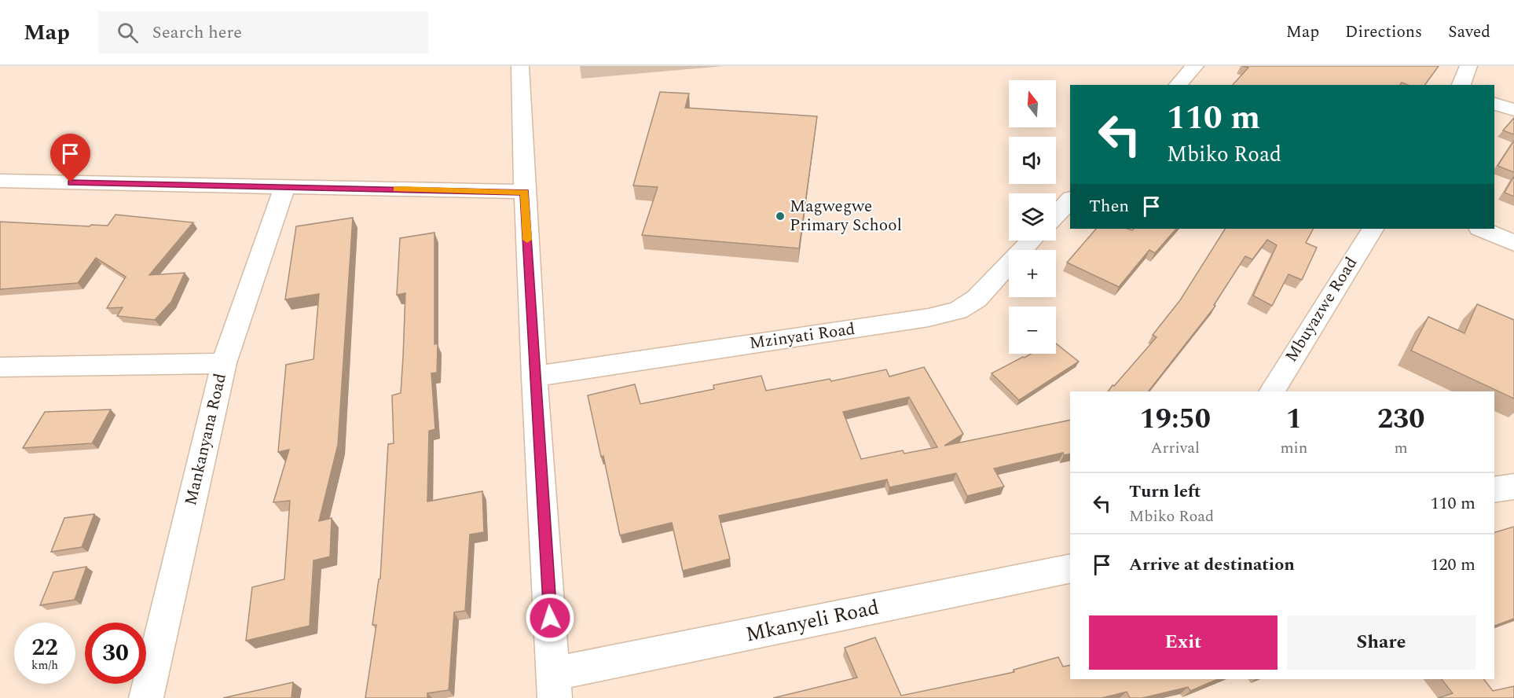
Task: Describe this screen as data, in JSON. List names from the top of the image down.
{
  "streets": {
    "street": [
      "Mbuyazwe Road",
      "Mzinyati Road",
      "Mankanyana Road",
      "Mkanyeli Road"
    ]
  },
  "places": ["Magwegwe Primary School"],
  "north": "top",
  "page": {
    "header": "Map",
    "search": "Search here",
    "nav": ["Map", "Directions", "Saved"],
    "map_buttons": ["+", "−"],
    "turn": ["110 m", "Mbiko Road"],
    "then": "Then",
    "eta": [
      "19:50",
      "Arrival",
      "1",
      "min",
      "230",
      "m"
    ],
    "list": [
      {
        "name": "Turn left",
        "note": "Mbiko Road",
        "value": "110 m"
      },
      {
        "name": "Arrive at destination",
        "value": "120 m"
      }
    ],
    "buttons": ["Exit", "Share"],
    "speed": "22 km/h",
    "limit": "30"
  }
}
